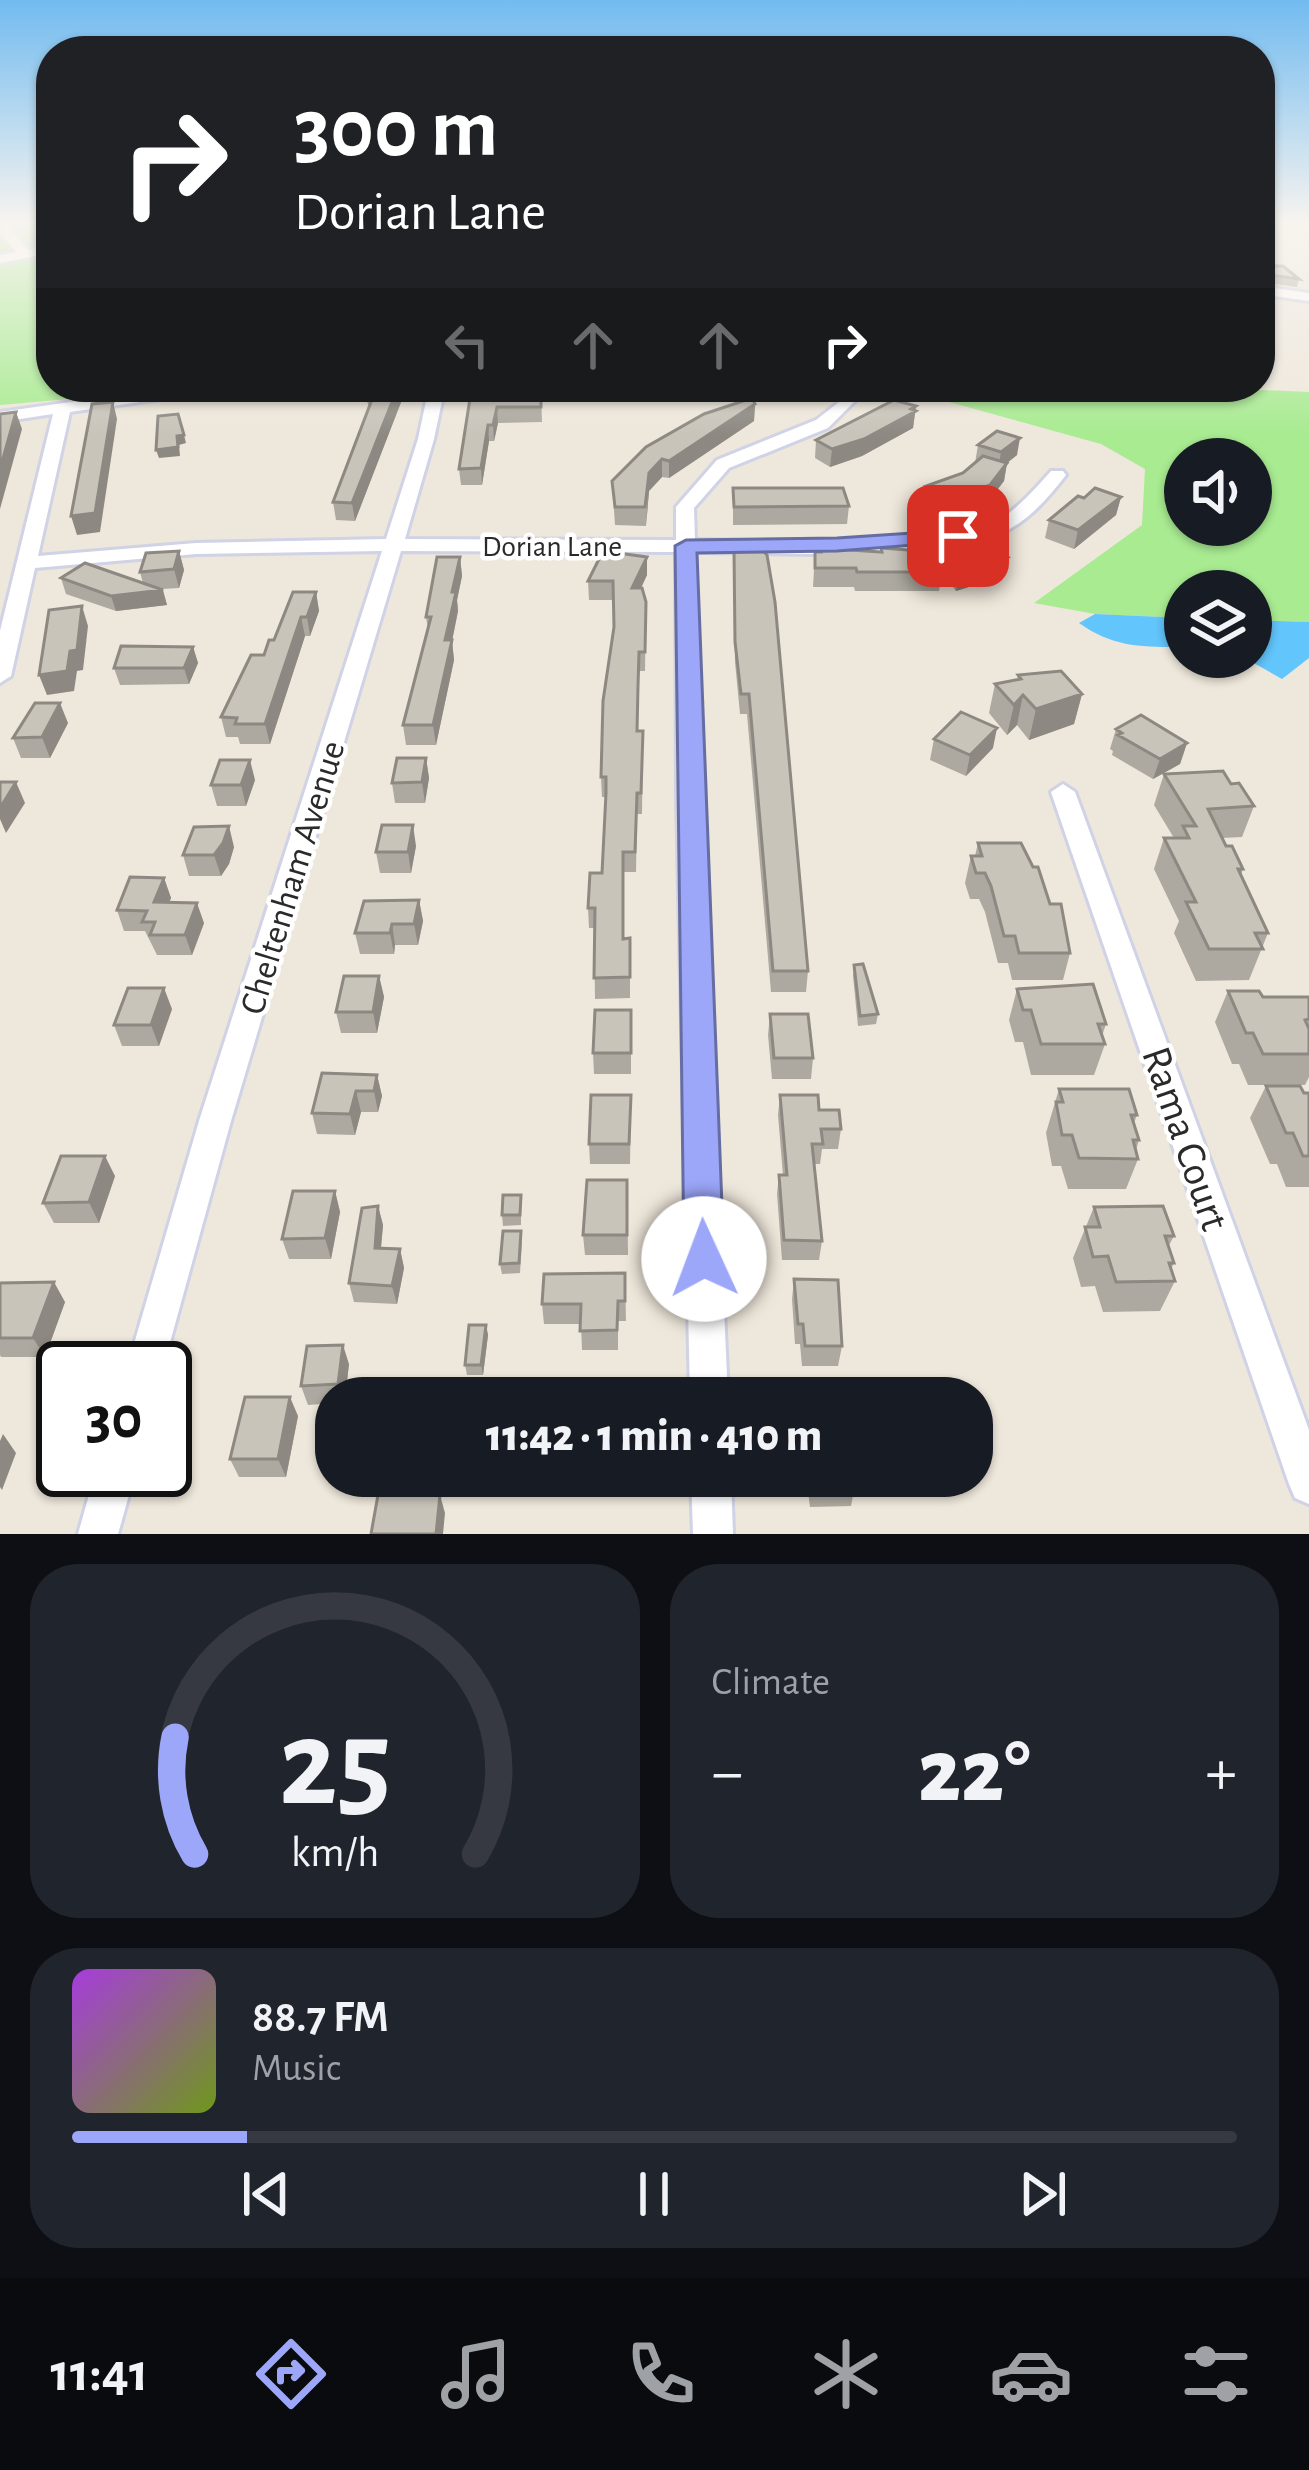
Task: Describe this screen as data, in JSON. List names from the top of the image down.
{
  "streets": {
    "street": ["Dorian Lane", "Cheltenham Avenue", "Rama Court"]
  },
  "crossings": [
    ["Dorian Lane", "Cheltenham Avenue"]
  ],
  "page": {
    "turn": ["300 m", "Dorian Lane"],
    "limit": "30",
    "trip": "11:42 · 1 min · 410 m",
    "tile": "Climate",
    "heat": ["−", "22°", "+"],
    "song": ["88.7 FM", "Music"],
    "tabs": "11:41",
    "gauge": ["25", "km/h"]
  }
}
